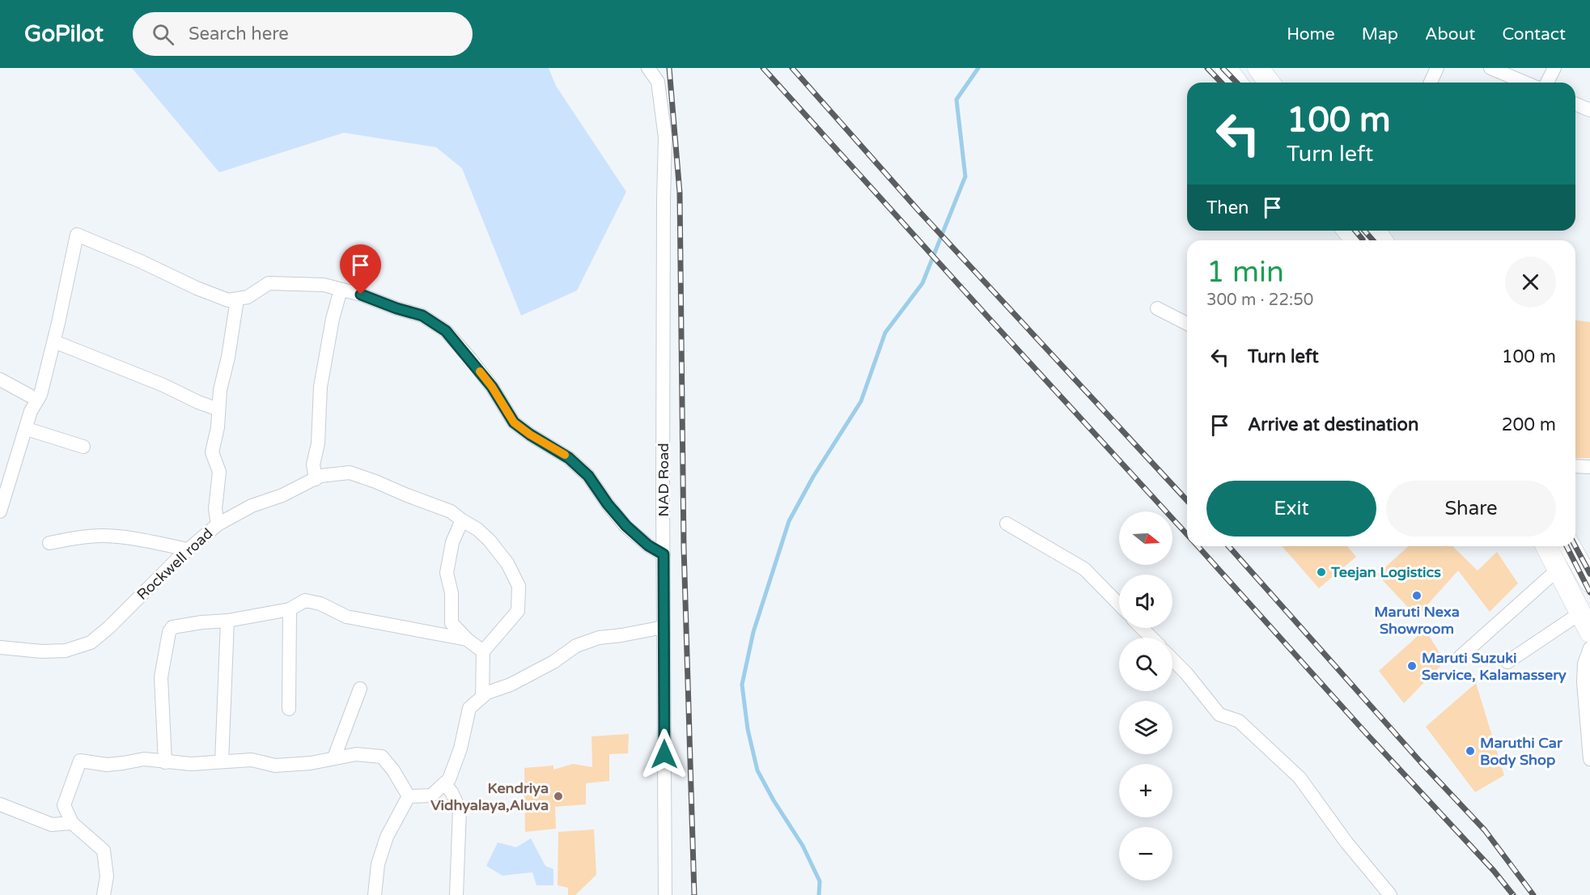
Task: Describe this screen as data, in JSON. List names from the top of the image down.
{
  "streets": {
    "street": ["NAD Road", "Rockwell road"]
  },
  "places": [
    "Teejan Logistics",
    "Maruti Nexa Showroom",
    "Maruti Suzuki Service, Kalamassery",
    "Maruthi Car Body Shop",
    "Kendriya Vidhyalaya,Aluva"
  ],
  "north": "right",
  "page": {
    "header": "GoPilot",
    "search": "Search here",
    "nav": [
      "Home",
      "Map",
      "About",
      "Contact"
    ],
    "turn": ["100 m", "Turn left"],
    "then": "Then",
    "heading": ["1 min", "300 m · 22:50"],
    "list": [
      {
        "name": "Turn left",
        "value": "100 m"
      },
      {
        "name": "Arrive at destination",
        "value": "200 m"
      }
    ],
    "buttons": ["Exit", "Share"],
    "map_buttons": ["+", "−"]
  }
}
